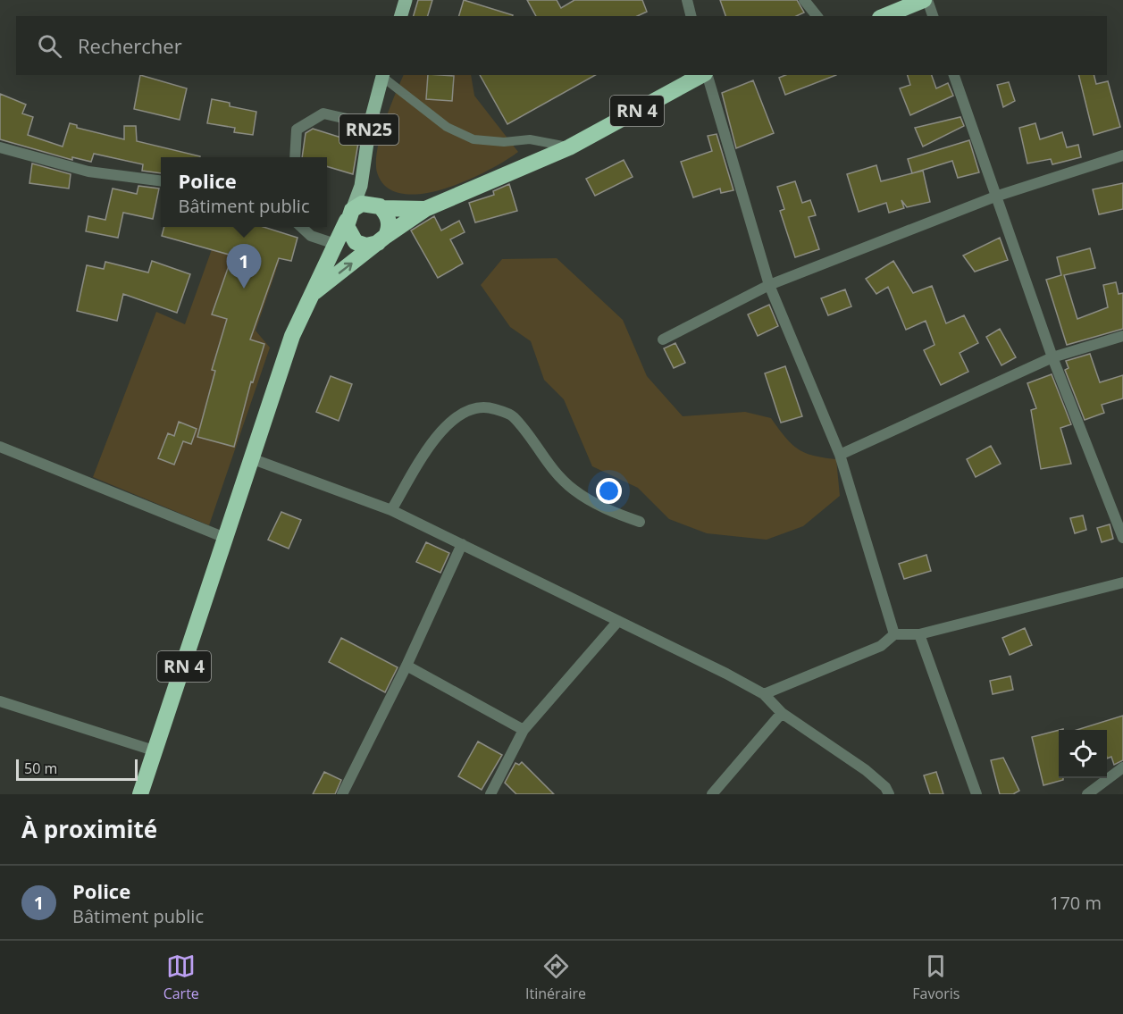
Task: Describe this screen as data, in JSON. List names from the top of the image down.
{
  "streets": {
    "highway": ["RN 4"],
    "main road": ["RN25"]
  },
  "crossings": [
    ["RN 4", "RN25"]
  ],
  "scale_bar": "50 m",
  "page": {
    "search": "Rechercher",
    "popup": ["Police", "Bâtiment public"],
    "pins": "1",
    "scale": "50 m",
    "heading": "À proximité",
    "list": [
      {
        "mark": "1",
        "name": "Police",
        "note": "Bâtiment public",
        "value": "170 m"
      }
    ],
    "nav": ["Carte", "Itinéraire", "Favoris"]
  }
}
